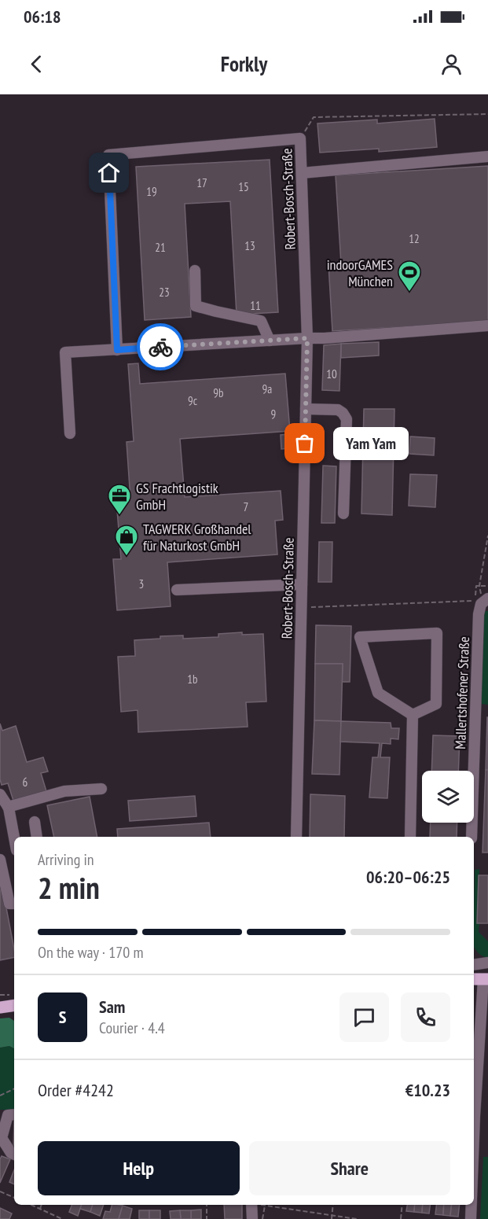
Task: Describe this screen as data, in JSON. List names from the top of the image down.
{
  "streets": {
    "street": ["Robert-Bosch-Straße", "Mallertshofener Straße"]
  },
  "places": {
    "sports": ["indoorGAMES München"],
    "other": ["Yam Yam"],
    "office": ["GS Frachtlogistik GmbH"],
    "shop": ["TAGWERK Großhandel für Naturkost GmbH"]
  },
  "house_numbers": [
    "17",
    "15",
    "19",
    "12",
    "13",
    "21",
    "23",
    "11",
    "10",
    "9a",
    "9b",
    "9c",
    "9",
    "7",
    "3",
    "1b",
    "6"
  ],
  "page": {
    "status": "06:18",
    "header": "Forkly",
    "bubble": "Yam Yam",
    "heading": ["2 min", "Arriving in", "06:20–06:25"],
    "panel": [
      "Sam",
      "Courier · 4.4",
      "Order #4242",
      "€10.23"
    ],
    "bar": "On the way · 170 m",
    "round": "S",
    "buttons": ["Help", "Share"]
  }
}
